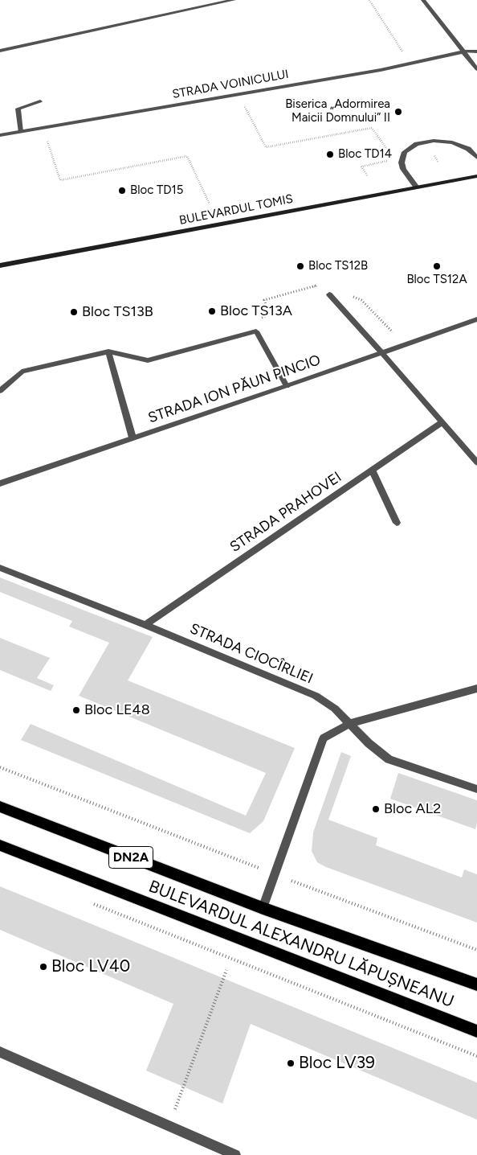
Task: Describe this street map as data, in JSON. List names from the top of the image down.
{
  "streets": {
    "main road": ["BULEVARDUL TOMIS", "DN2A", "BULEVARDUL ALEXANDRU LĂPUȘNEANU"],
    "street": [
      "STRADA VOINICULUI",
      "STRADA ION PĂUN PINCIO",
      "STRADA PRAHOVEI",
      "STRADA CIOCÎRLIEI"
    ]
  },
  "crossings": [
    ["STRADA PRAHOVEI", "STRADA CIOCÎRLIEI"]
  ],
  "places": [
    "Biserica „Adormirea Maicii Domnului” II",
    "Bloc TD14",
    "Bloc TD15",
    "Bloc TS12B",
    "Bloc TS12A",
    "Bloc TS13A",
    "Bloc TS13B",
    "Bloc LE48",
    "Bloc AL2",
    "Bloc LV40",
    "Bloc LV39"
  ]
}
